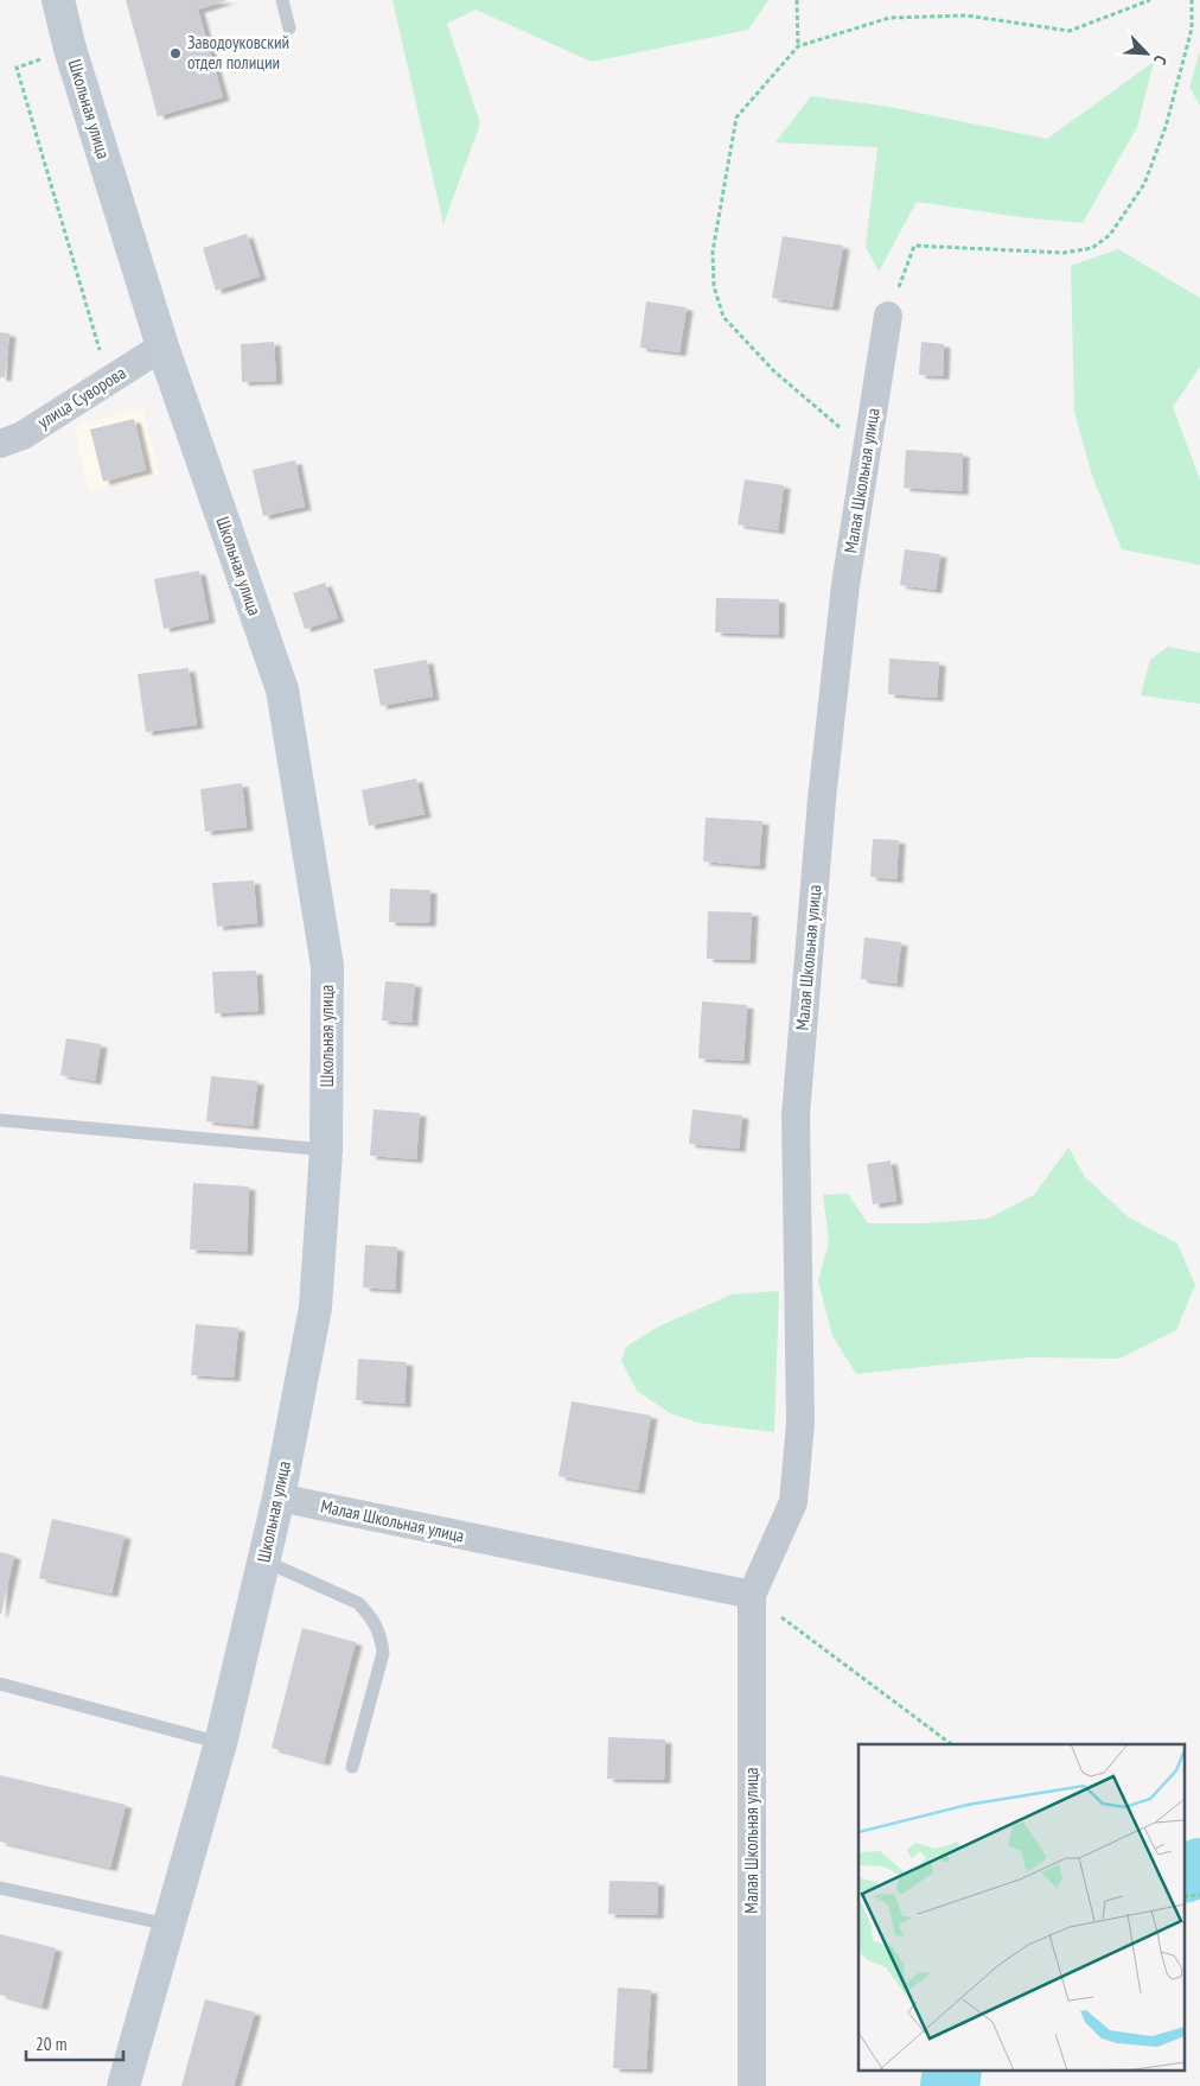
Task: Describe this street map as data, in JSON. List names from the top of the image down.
{
  "streets": {
    "street": ["Школьная улица", "улица Суворова", "Малая Школьная улица"]
  },
  "crossings": [
    ["Школьная улица", "улица Суворова"],
    ["Школьная улица", "Малая Школьная улица"]
  ],
  "places": ["Заводоуковский отдел полиции"],
  "scale_bar": "20 m",
  "north": "bottom right"
}
